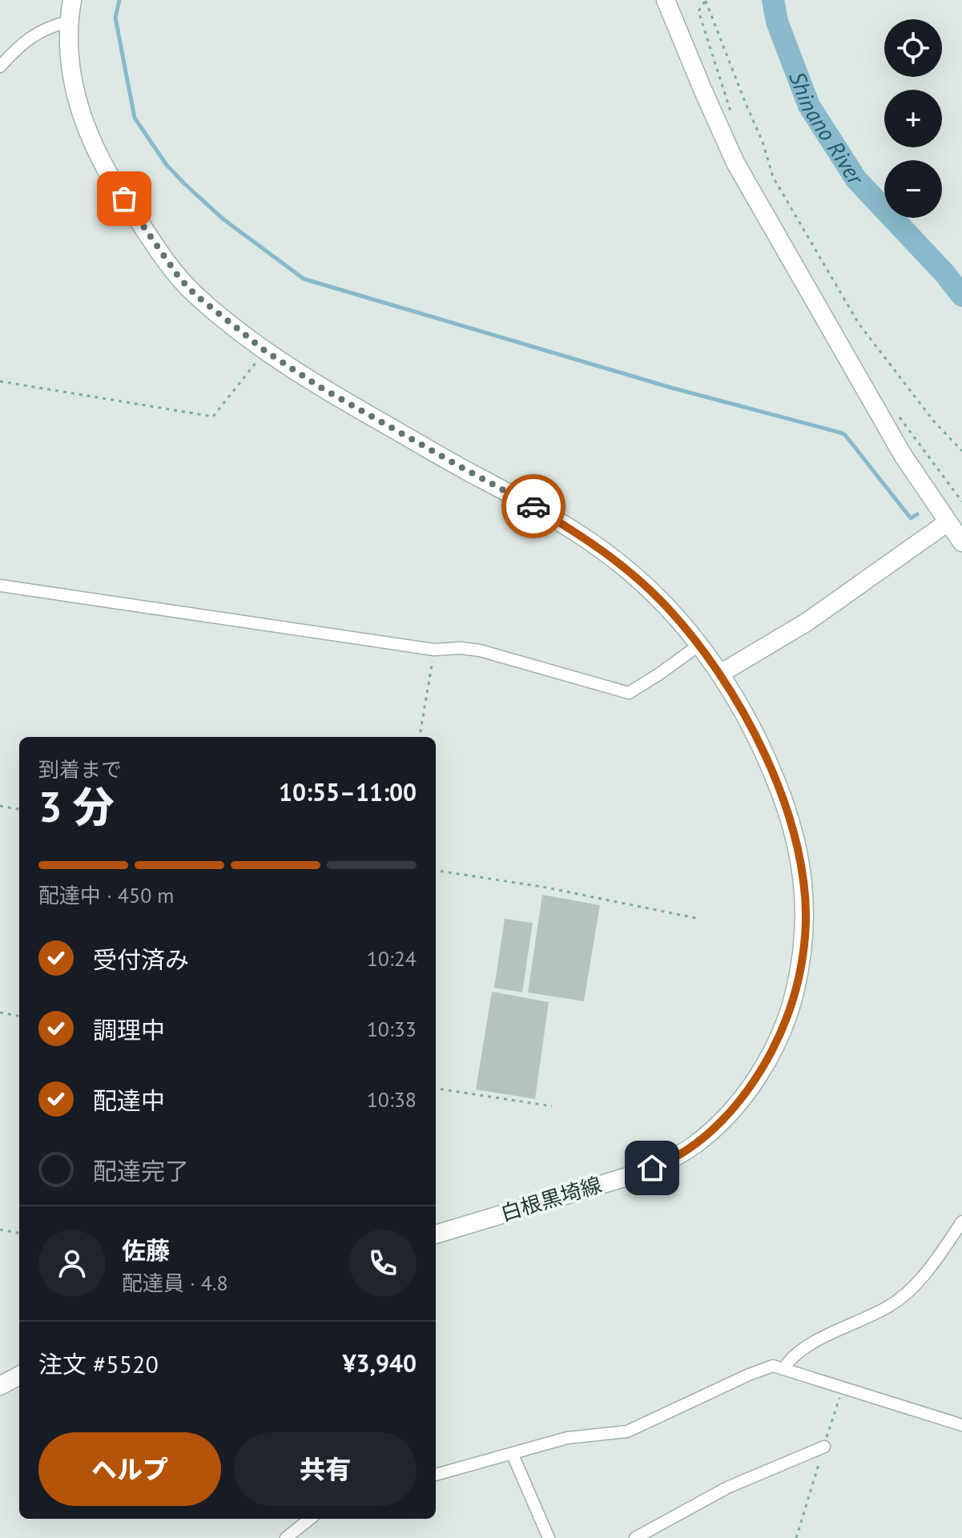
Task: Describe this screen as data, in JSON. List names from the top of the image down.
{
  "streets": {
    "main road": ["白根黒埼線"]
  },
  "water": ["Shinano River"],
  "page": {
    "map_buttons": ["+", "−"],
    "heading": ["3 分", "到着まで", "10:55–11:00"],
    "panel": [
      "佐藤",
      "配達員 · 4.8",
      "注文 #5520",
      "¥3,940"
    ],
    "bar": "配達中 · 450 m",
    "list": [
      ["受付済み", "10:24"],
      ["調理中", "10:33"],
      ["配達中", "10:38"],
      "配達完了"
    ],
    "buttons": ["ヘルプ", "共有"]
  }
}
